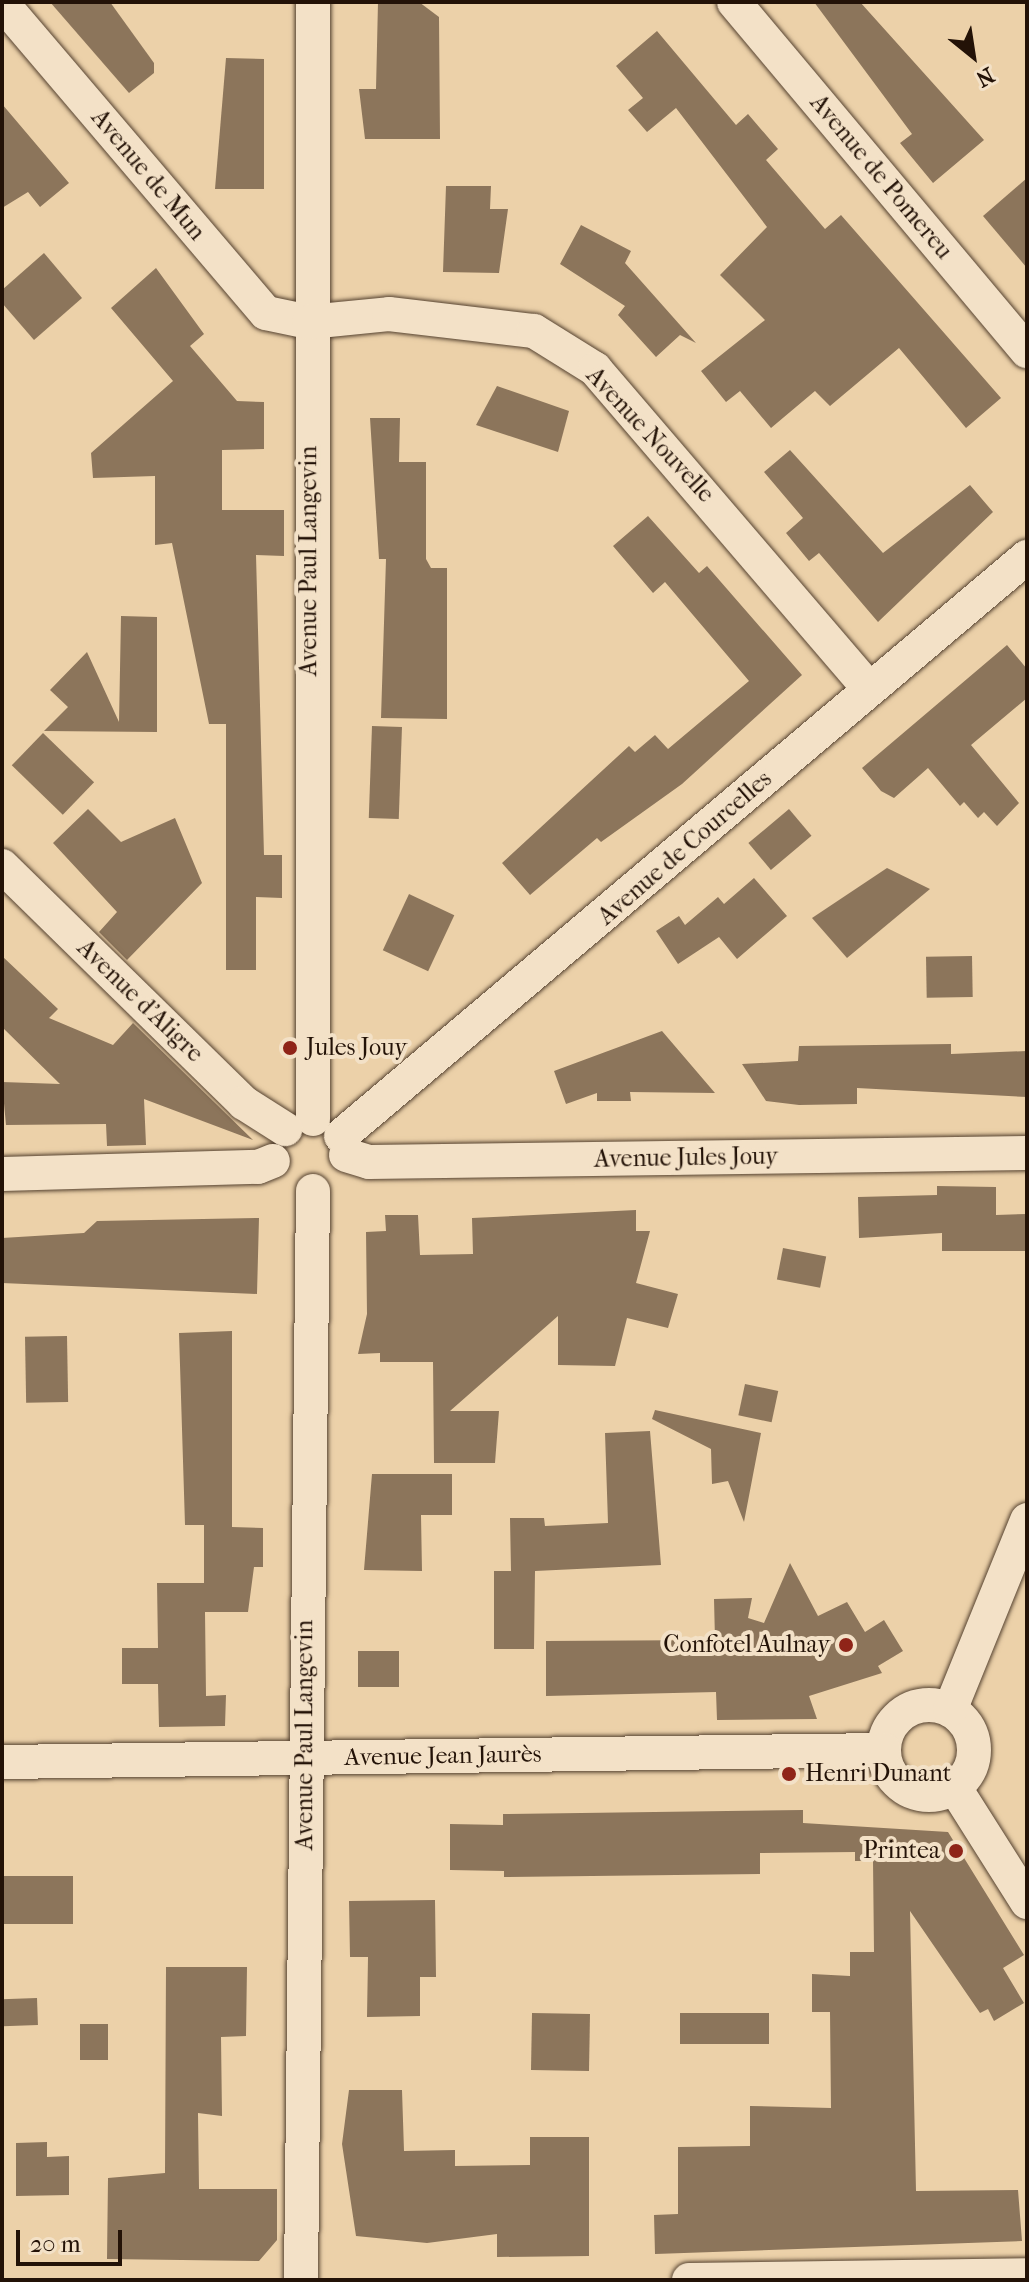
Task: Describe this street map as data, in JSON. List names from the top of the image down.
{
  "streets": {
    "street": [
      "Avenue de Mun",
      "Avenue de Pomereu",
      "Avenue Nouvelle",
      "Avenue Paul Langevin",
      "Avenue de Courcelles",
      "Avenue d'Aligre",
      "Avenue Jules Jouy",
      "Avenue Jean Jaurès"
    ]
  },
  "crossings": [
    ["Avenue de Mun", "Avenue Nouvelle"],
    ["Avenue de Mun", "Avenue Paul Langevin"],
    ["Avenue Nouvelle", "Avenue Paul Langevin"],
    ["Avenue Nouvelle", "Avenue de Courcelles"],
    ["Avenue Paul Langevin", "Avenue de Courcelles"],
    ["Avenue Paul Langevin", "Avenue d'Aligre"],
    ["Avenue Paul Langevin", "Avenue Jules Jouy"],
    ["Avenue Paul Langevin", "Avenue Jean Jaurès"],
    ["Avenue de Courcelles", "Avenue d'Aligre"],
    ["Avenue de Courcelles", "Avenue Jules Jouy"],
    ["Avenue d'Aligre", "Avenue Jules Jouy"]
  ],
  "places": [
    "Jules Jouy",
    "Confotel Aulnay",
    "Henri Dunant",
    "Printea"
  ],
  "scale_bar": "20 m",
  "north": "bottom right"
}
